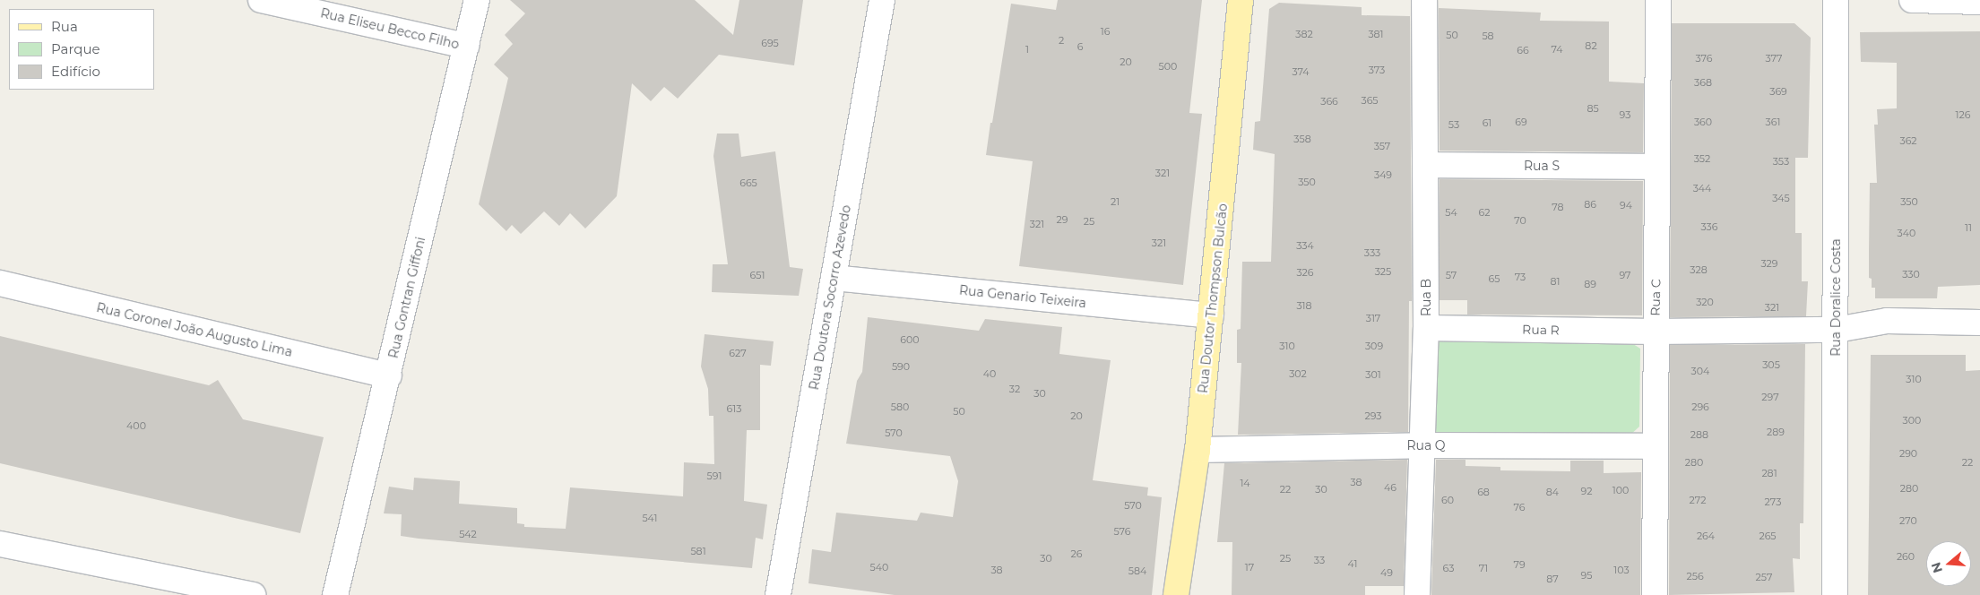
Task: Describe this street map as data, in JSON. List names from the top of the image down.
{
  "streets": {
    "main road": ["Rua Doutor Thompson Bulcão"],
    "street": [
      "Rua Eliseu Becco Filho",
      "Rua S",
      "Rua Genario Teixeira",
      "Rua Gontran Giffoni",
      "Rua Doutora Socorro Azevedo",
      "Rua B",
      "Rua C",
      "Rua Doralice Costa",
      "Rua Coronel João Augusto Lima",
      "Rua R",
      "Rua Q"
    ]
  },
  "crossings": [
    ["Rua Eliseu Becco Filho", "Rua Gontran Giffoni"],
    ["Rua S", "Rua B"],
    ["Rua S", "Rua C"],
    ["Rua Genario Teixeira", "Rua Doutora Socorro Azevedo"],
    ["Rua Genario Teixeira", "Rua Doutor Thompson Bulcão"],
    ["Rua Gontran Giffoni", "Rua Coronel João Augusto Lima"],
    ["Rua B", "Rua R"],
    ["Rua B", "Rua Q"],
    ["Rua C", "Rua R"],
    ["Rua C", "Rua Q"],
    ["Rua Doralice Costa", "Rua R"],
    ["Rua Doutor Thompson Bulcão", "Rua Q"]
  ],
  "house_numbers": [
    "16",
    "382",
    "381",
    "50",
    "58",
    "2",
    "695",
    "82",
    "6",
    "1",
    "74",
    "66",
    "376",
    "377",
    "20",
    "500",
    "373",
    "374",
    "368",
    "369",
    "365",
    "366",
    "85",
    "93",
    "126",
    "69",
    "360",
    "361",
    "61",
    "53",
    "358",
    "362",
    "357",
    "352",
    "353",
    "321",
    "349",
    "350",
    "665",
    "344",
    "345",
    "21",
    "350",
    "86",
    "94",
    "78",
    "54",
    "62",
    "29",
    "70",
    "25",
    "321",
    "336",
    "11",
    "340",
    "321",
    "334",
    "333",
    "329",
    "328",
    "325",
    "326",
    "330",
    "651",
    "57",
    "97",
    "73",
    "65",
    "81",
    "89",
    "320",
    "318",
    "321",
    "317",
    "600",
    "310",
    "309",
    "627",
    "305",
    "590",
    "304",
    "40",
    "302",
    "301",
    "310",
    "32",
    "30",
    "297",
    "580",
    "296",
    "613",
    "50",
    "20",
    "293",
    "300",
    "400",
    "289",
    "570",
    "288",
    "290",
    "280",
    "22",
    "281",
    "591",
    "38",
    "14",
    "46",
    "280",
    "22",
    "30",
    "100",
    "92",
    "68",
    "84",
    "60",
    "272",
    "273",
    "570",
    "76",
    "541",
    "270",
    "576",
    "542",
    "264",
    "265",
    "581",
    "26",
    "260",
    "30",
    "25",
    "33",
    "41",
    "79",
    "540",
    "17",
    "63",
    "71",
    "38",
    "103",
    "584",
    "49",
    "95",
    "256",
    "257",
    "87"
  ],
  "legend": ["Rua", "Parque", "Edifício"],
  "north": "left"
}
